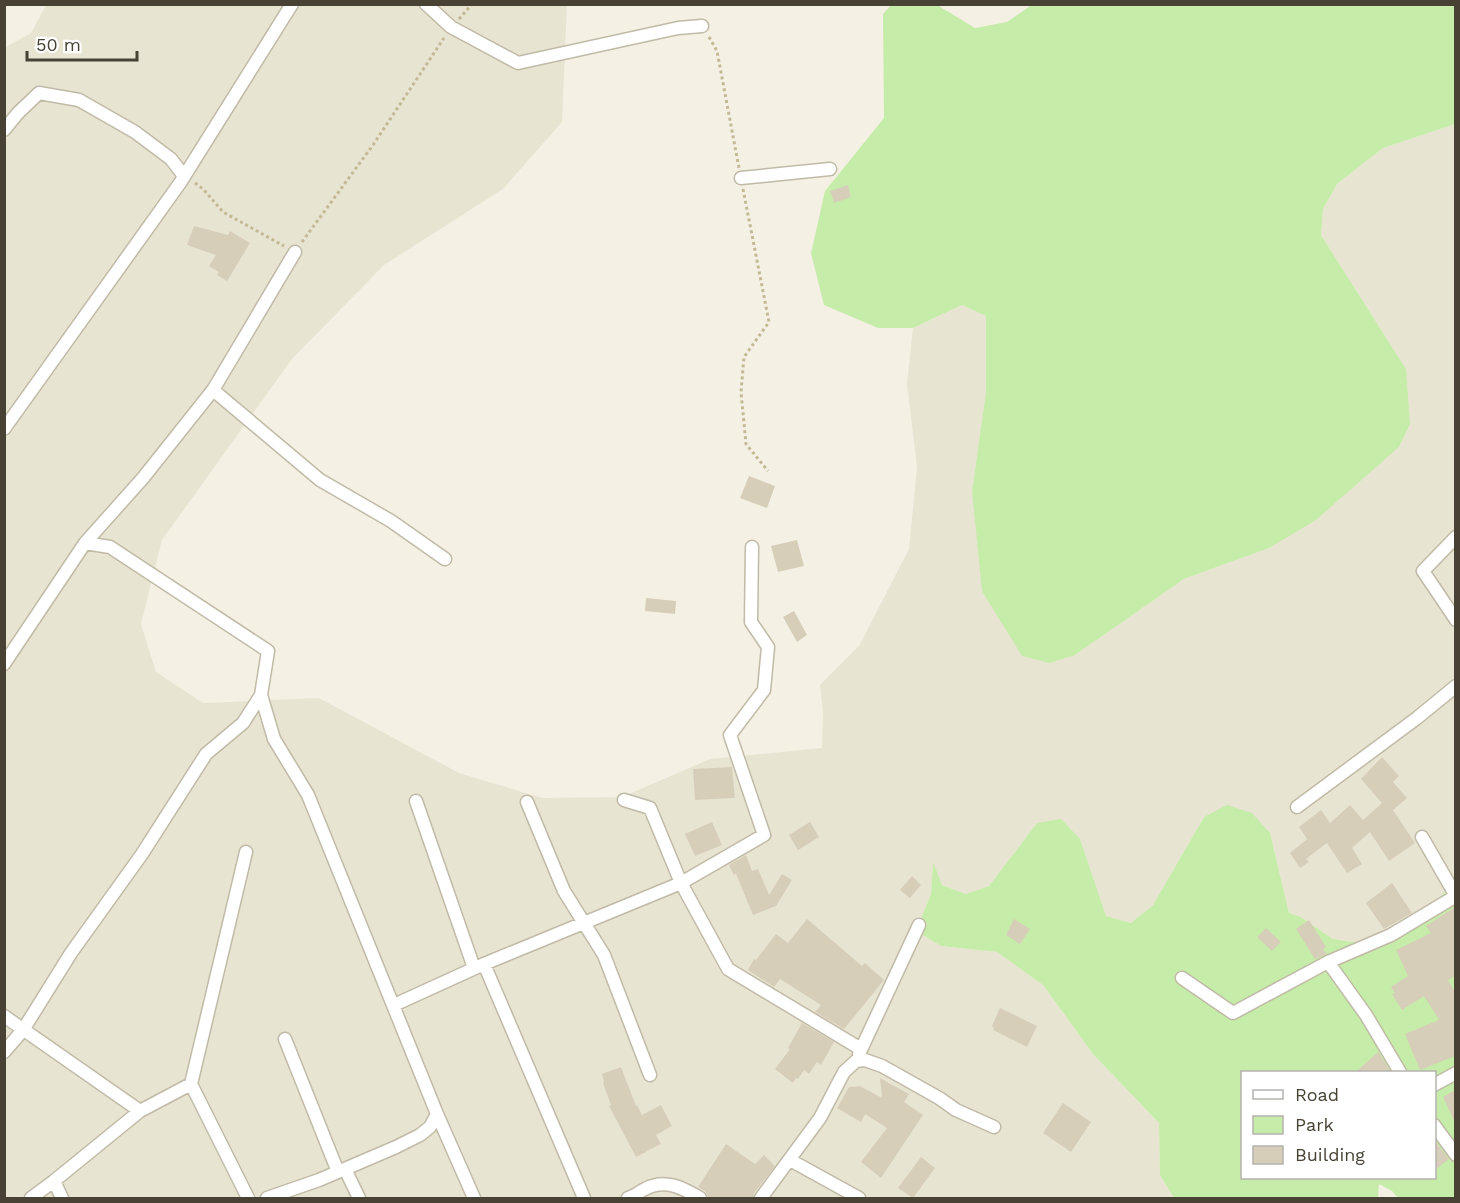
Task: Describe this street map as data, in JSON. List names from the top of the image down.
{
  "legend": ["Road", "Park", "Building"],
  "scale_bar": "50 m"
}
